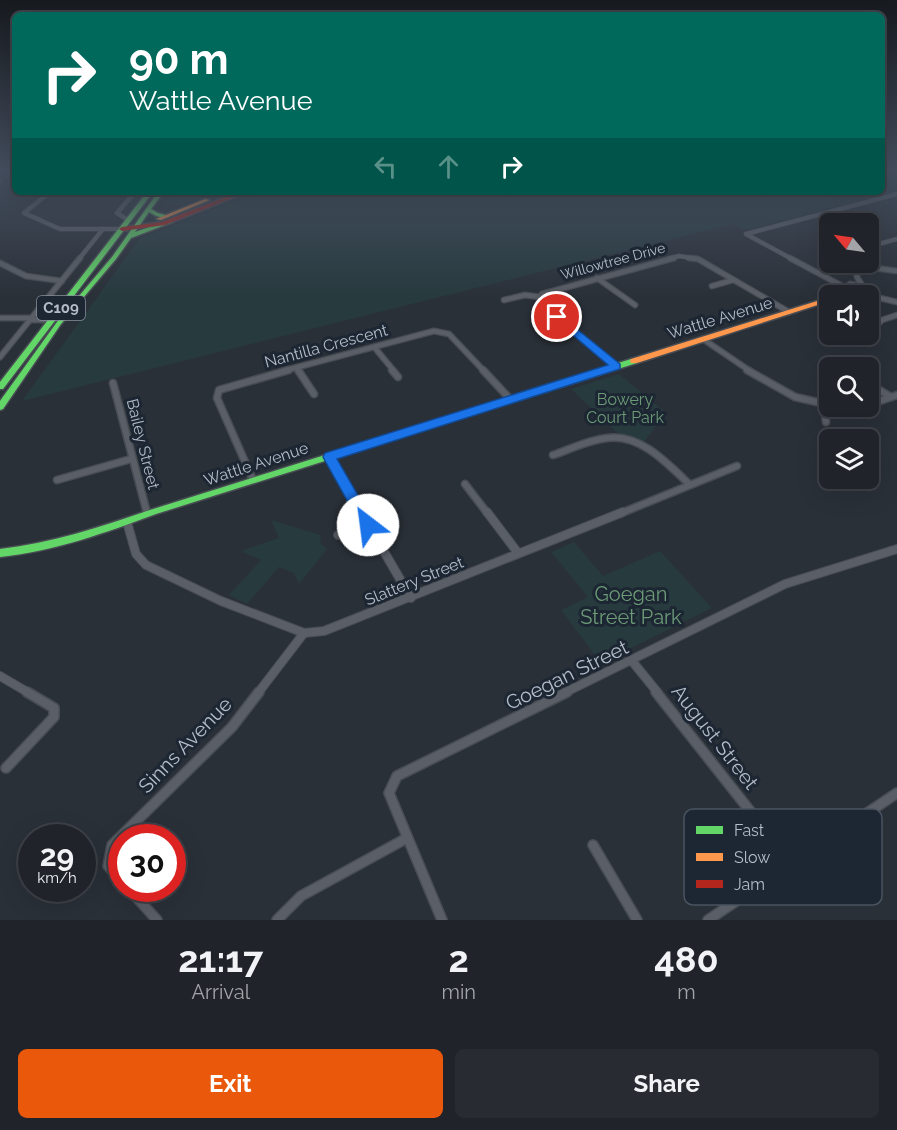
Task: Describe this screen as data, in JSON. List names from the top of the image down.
{
  "streets": {
    "main road": ["C109", "Wattle Avenue"],
    "street": [
      "Willowtree Drive",
      "Nantilla Crescent",
      "Bailey Street",
      "Slattery Street",
      "Goegan Street",
      "August Street",
      "Sinns Avenue"
    ]
  },
  "crossings": [
    ["Willowtree Drive", "Wattle Avenue"],
    ["Wattle Avenue", "Nantilla Crescent"],
    ["Wattle Avenue", "Bailey Street"],
    ["Slattery Street", "Sinns Avenue"],
    ["Goegan Street", "August Street"]
  ],
  "parks": ["Bowery Court Park", "Goegan Street Park"],
  "legend": ["Fast", "Slow", "Jam"],
  "north": "top left",
  "page": {
    "turn": ["90 m", "Wattle Avenue"],
    "speed": "29 km/h",
    "limit": "30",
    "eta": [
      "21:17",
      "Arrival",
      "2",
      "min",
      "480",
      "m"
    ],
    "buttons": ["Exit", "Share"]
  }
}
